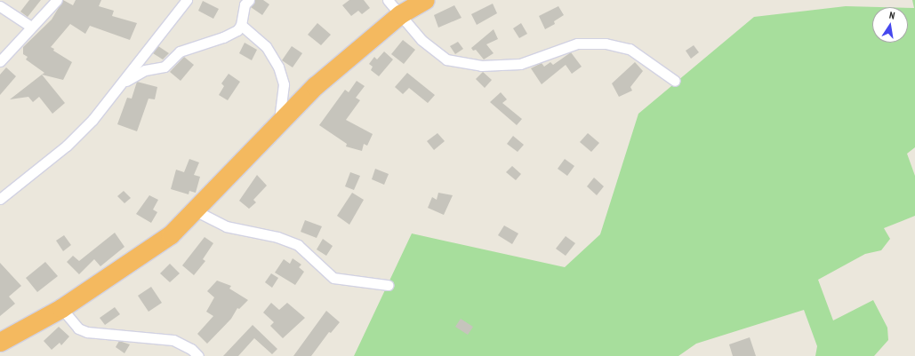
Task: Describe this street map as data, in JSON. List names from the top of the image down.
{
  "north": "top"
}
